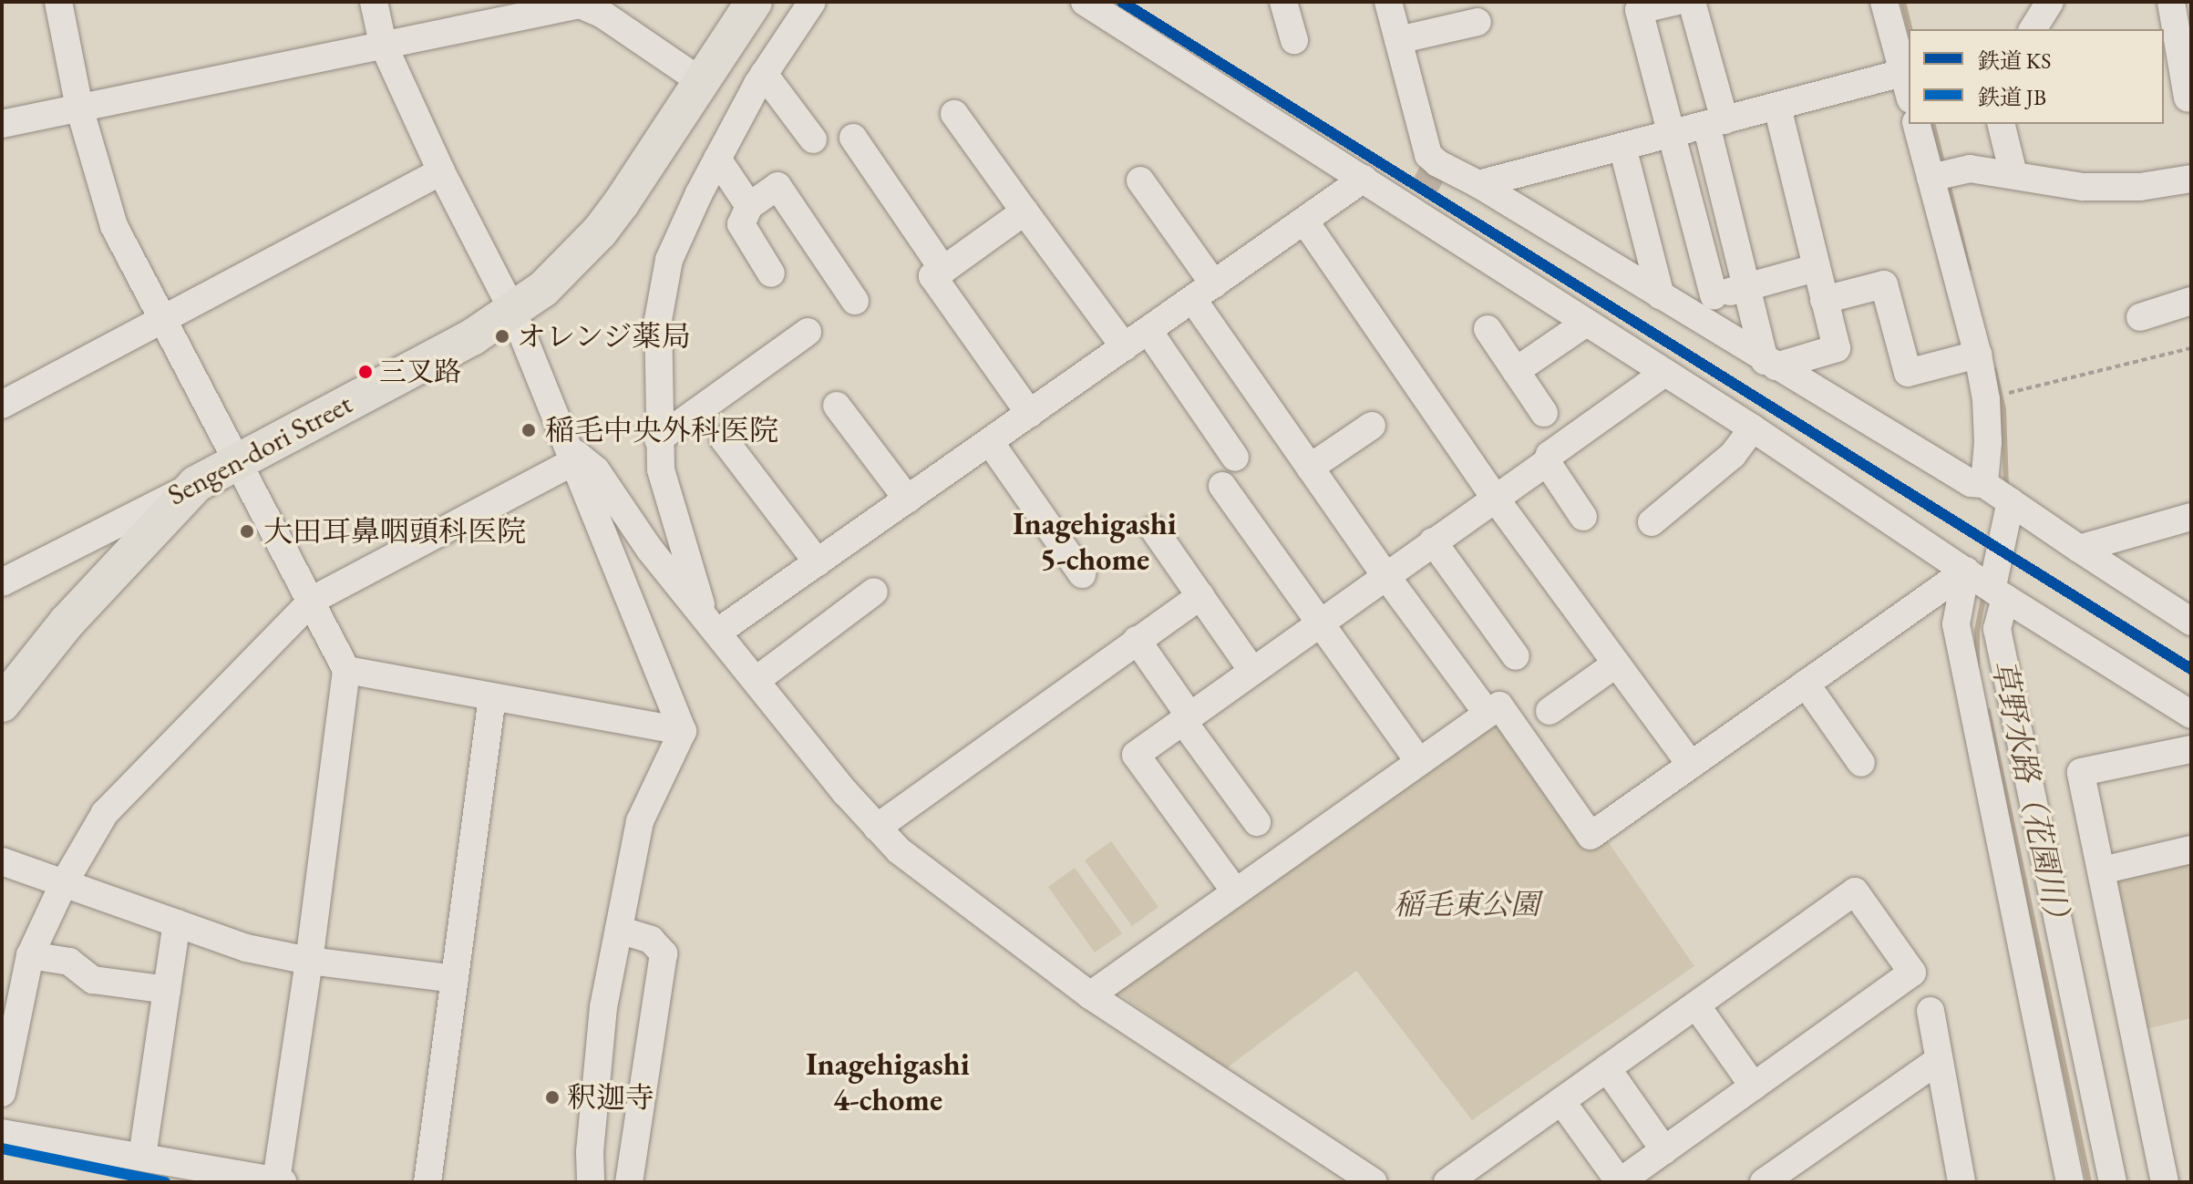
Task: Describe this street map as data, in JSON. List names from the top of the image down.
{
  "streets": {
    "main road": ["Sengen-dori Street"]
  },
  "districts": ["Inagehigashi 5-chome", "Inagehigashi 4-chome"],
  "water": ["草野水路（花園川）"],
  "parks": ["稲毛東公園"],
  "places": [
    "オレンジ薬局",
    "三叉路",
    "稲毛中央外科医院",
    "大田耳鼻咽頭科医院",
    "釈迦寺"
  ],
  "lines": ["rail line KS", "rail line JB"],
  "legend": ["鉄道 KS", "鉄道 JB"]
}
